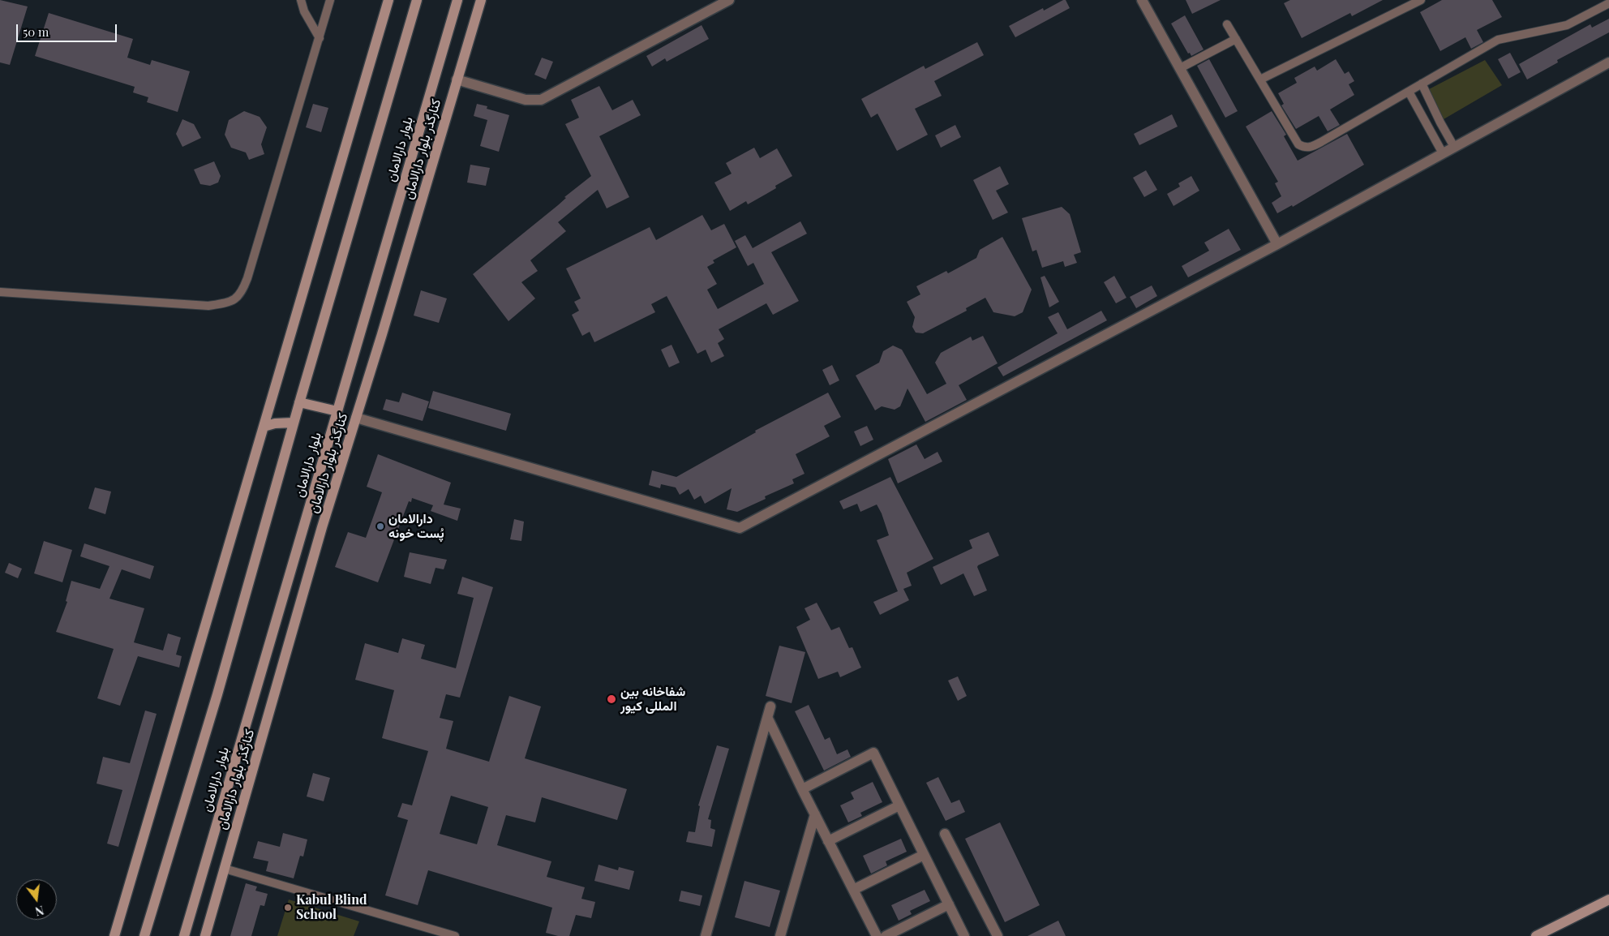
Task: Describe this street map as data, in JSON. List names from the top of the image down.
{
  "streets": {
    "street": ["بلوار دارالامان", "کنارگذر بلوار دارالامان"]
  },
  "places": ["دارالامان پُست خونه", "شفاخانه بین المللی کیور", "Kabul Blind School"],
  "scale_bar": "50 m",
  "north": "bottom"
}
